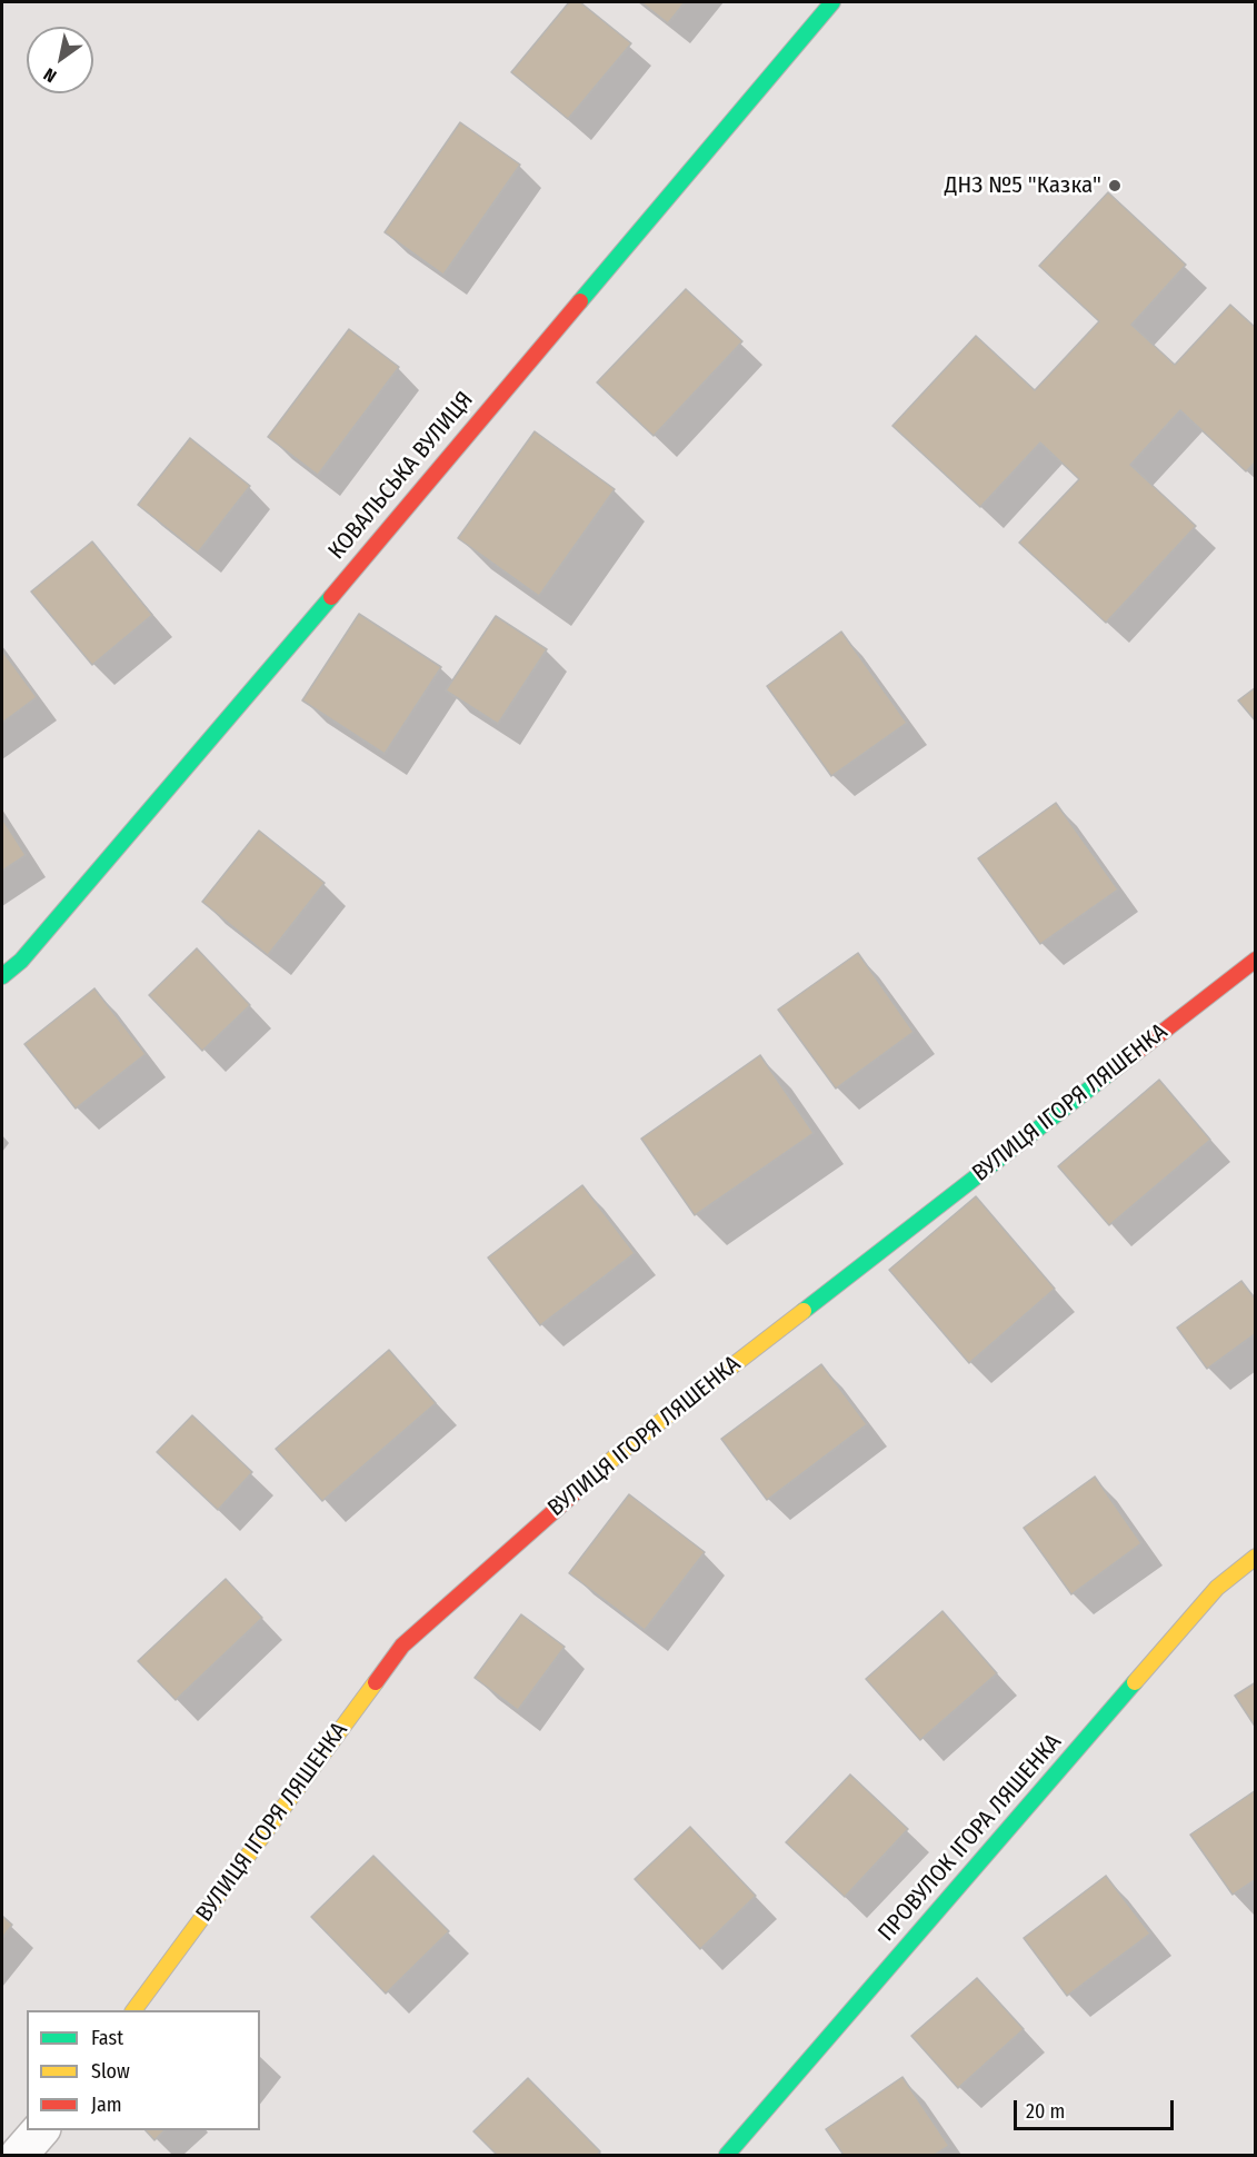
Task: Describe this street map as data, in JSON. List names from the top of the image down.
{
  "streets": {
    "street": ["КОВАЛЬСЬКА ВУЛИЦЯ", "ВУЛИЦЯ ІГОРЯ ЛЯШЕНКА", "ПРОВУЛОК ІГОРА ЛЯШЕНКА"]
  },
  "places": ["ДНЗ №5 \"Казка\""],
  "legend": ["Fast", "Slow", "Jam"],
  "scale_bar": "20 m",
  "north": "bottom left"
}
